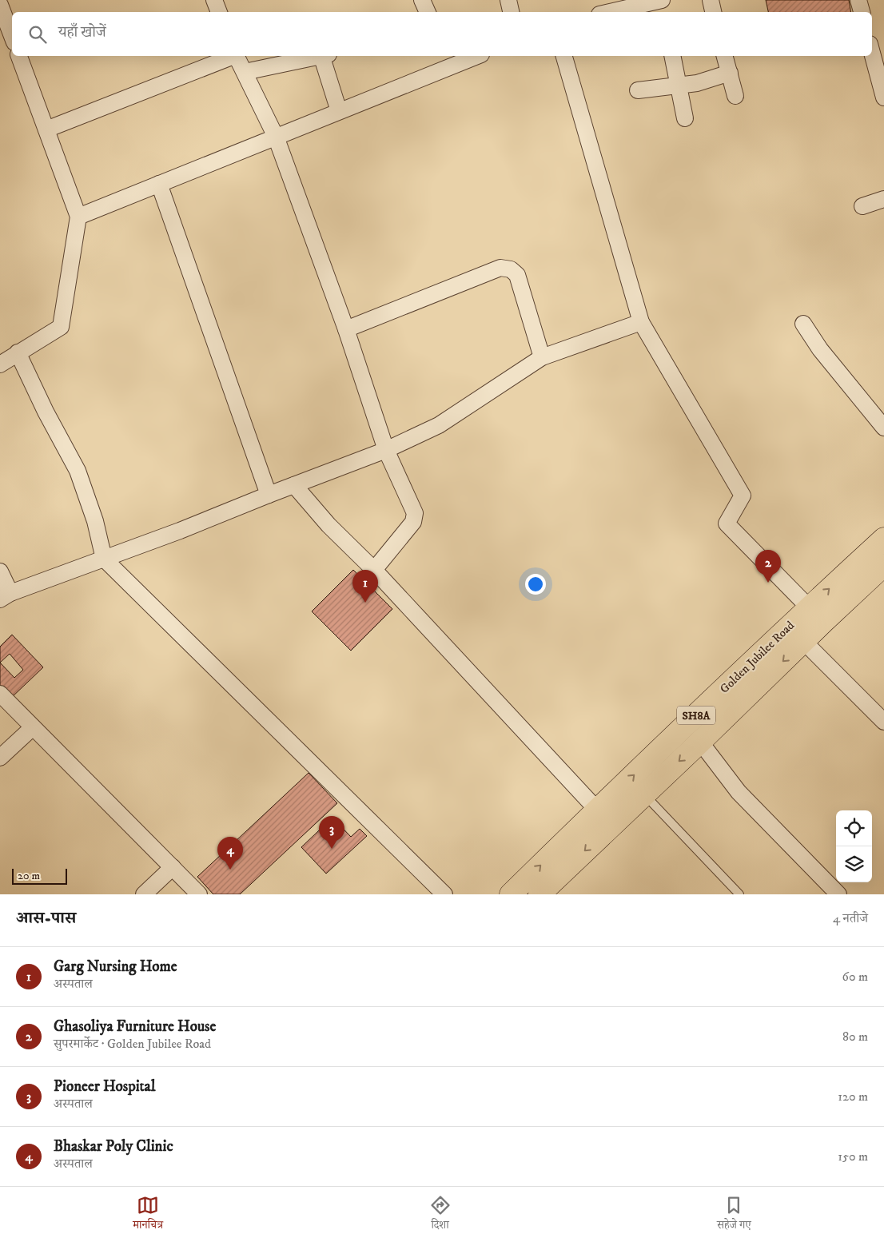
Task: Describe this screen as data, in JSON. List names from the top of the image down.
{
  "streets": {
    "main road": ["Golden Jubilee Road", "SH8A"]
  },
  "crossings": [
    ["Golden Jubilee Road", "SH8A"]
  ],
  "scale_bar": "20 m",
  "page": {
    "search": "यहाँ खोजें",
    "pins": [
      "2",
      "1",
      "3",
      "4"
    ],
    "scale": "20 m",
    "heading": ["आस-पास", "4 नतीजे"],
    "list": [
      {
        "mark": "1",
        "name": "Garg Nursing Home",
        "note": "अस्पताल",
        "value": "60 m"
      },
      {
        "mark": "2",
        "name": "Ghasoliya Furniture House",
        "note": "सुपरमार्केट · Golden Jubilee Road",
        "value": "80 m"
      },
      {
        "mark": "3",
        "name": "Pioneer Hospital",
        "note": "अस्पताल",
        "value": "120 m"
      },
      {
        "mark": "4",
        "name": "Bhaskar Poly Clinic",
        "note": "अस्पताल",
        "value": "150 m"
      }
    ],
    "nav": ["मानचित्र", "दिशा", "सहेजे गए"]
  }
}
